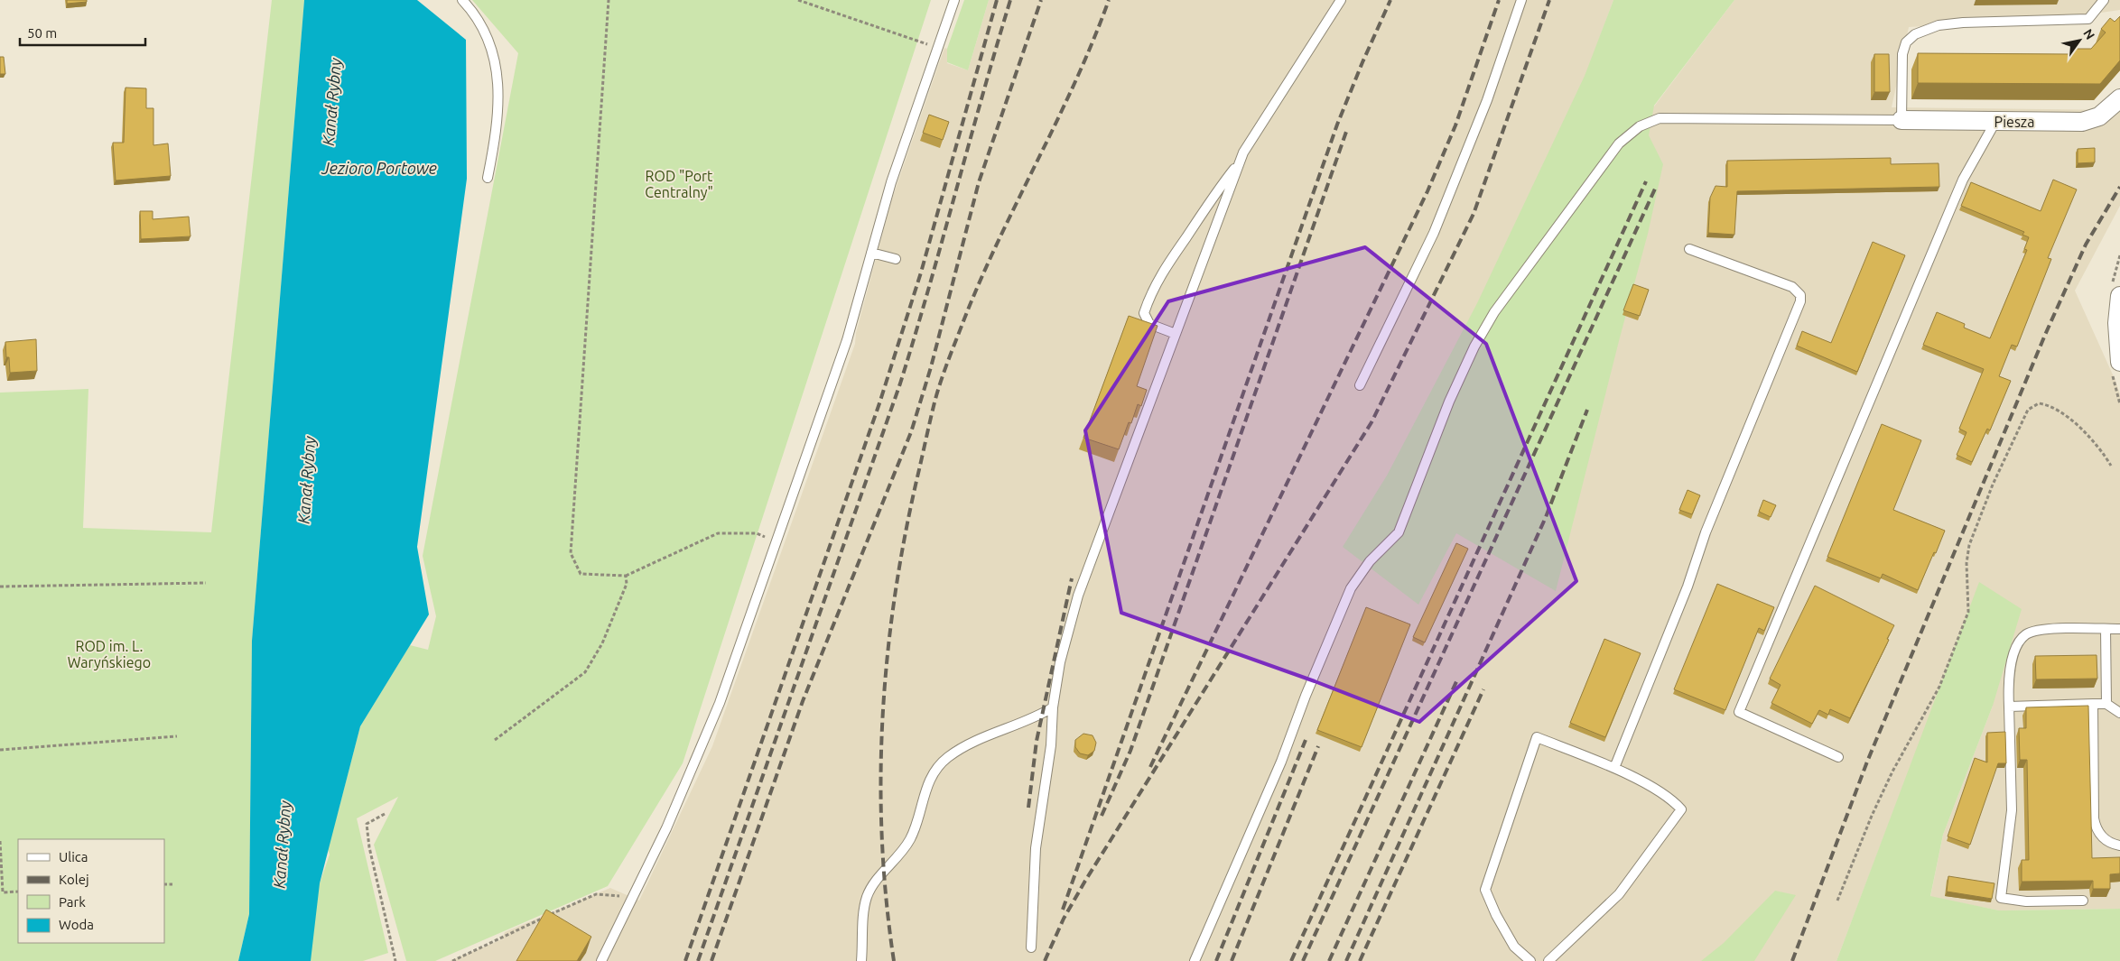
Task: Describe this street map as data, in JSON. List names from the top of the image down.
{
  "streets": {
    "street": ["Piesza"]
  },
  "water": ["Kanał Rybny", "Jezioro Portowe"],
  "parks": ["ROD \"Port Centralny\"", "ROD im. L. Waryńskiego"],
  "legend": [
    "Ulica",
    "Kolej",
    "Park",
    "Woda"
  ],
  "scale_bar": "50 m",
  "north": "top right"
}
